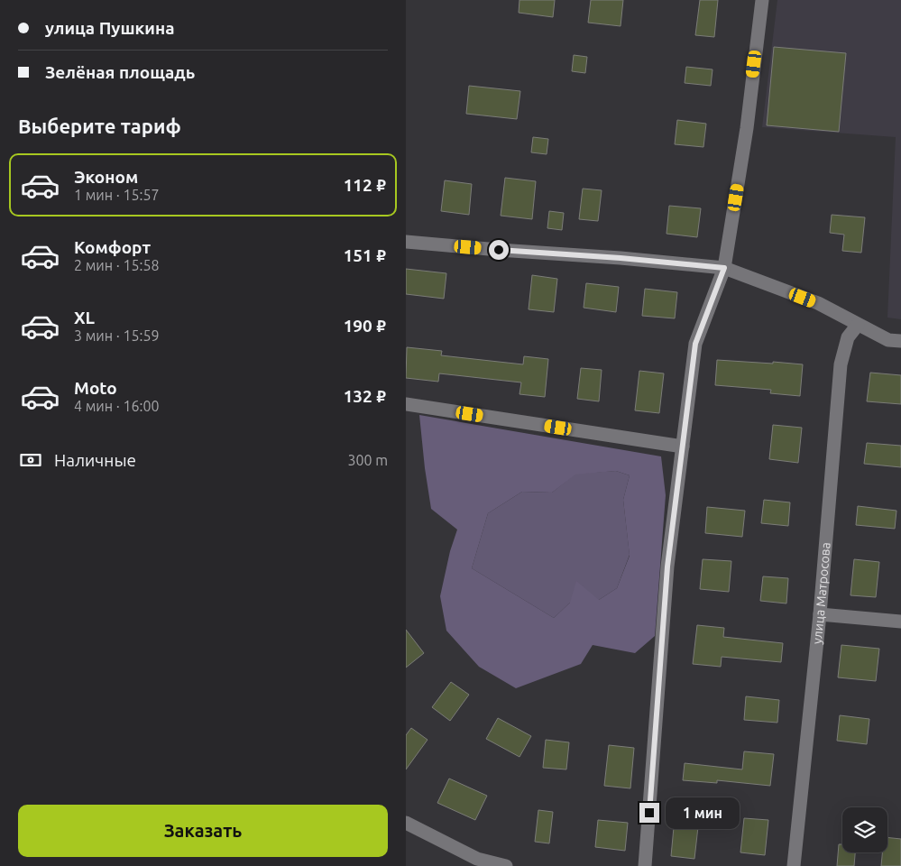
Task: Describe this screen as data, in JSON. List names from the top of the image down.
{
  "streets": {
    "street": ["улица Матросова"]
  },
  "page": {
    "banner": ["улица Пушкина", "Зелёная площадь"],
    "heading": "Выберите тариф",
    "list": [
      {
        "name": "Эконом",
        "note": "1 мин · 15:57",
        "value": "112 ₽"
      },
      {
        "name": "Комфорт",
        "note": "2 мин · 15:58",
        "value": "151 ₽"
      },
      {
        "name": "XL",
        "note": "3 мин · 15:59",
        "value": "190 ₽"
      },
      {
        "name": "Moto",
        "note": "4 мин · 16:00",
        "value": "132 ₽"
      }
    ],
    "pay": ["Наличные", "300 m"],
    "buttons": "Заказать",
    "bubble": "1 мин"
  }
}
